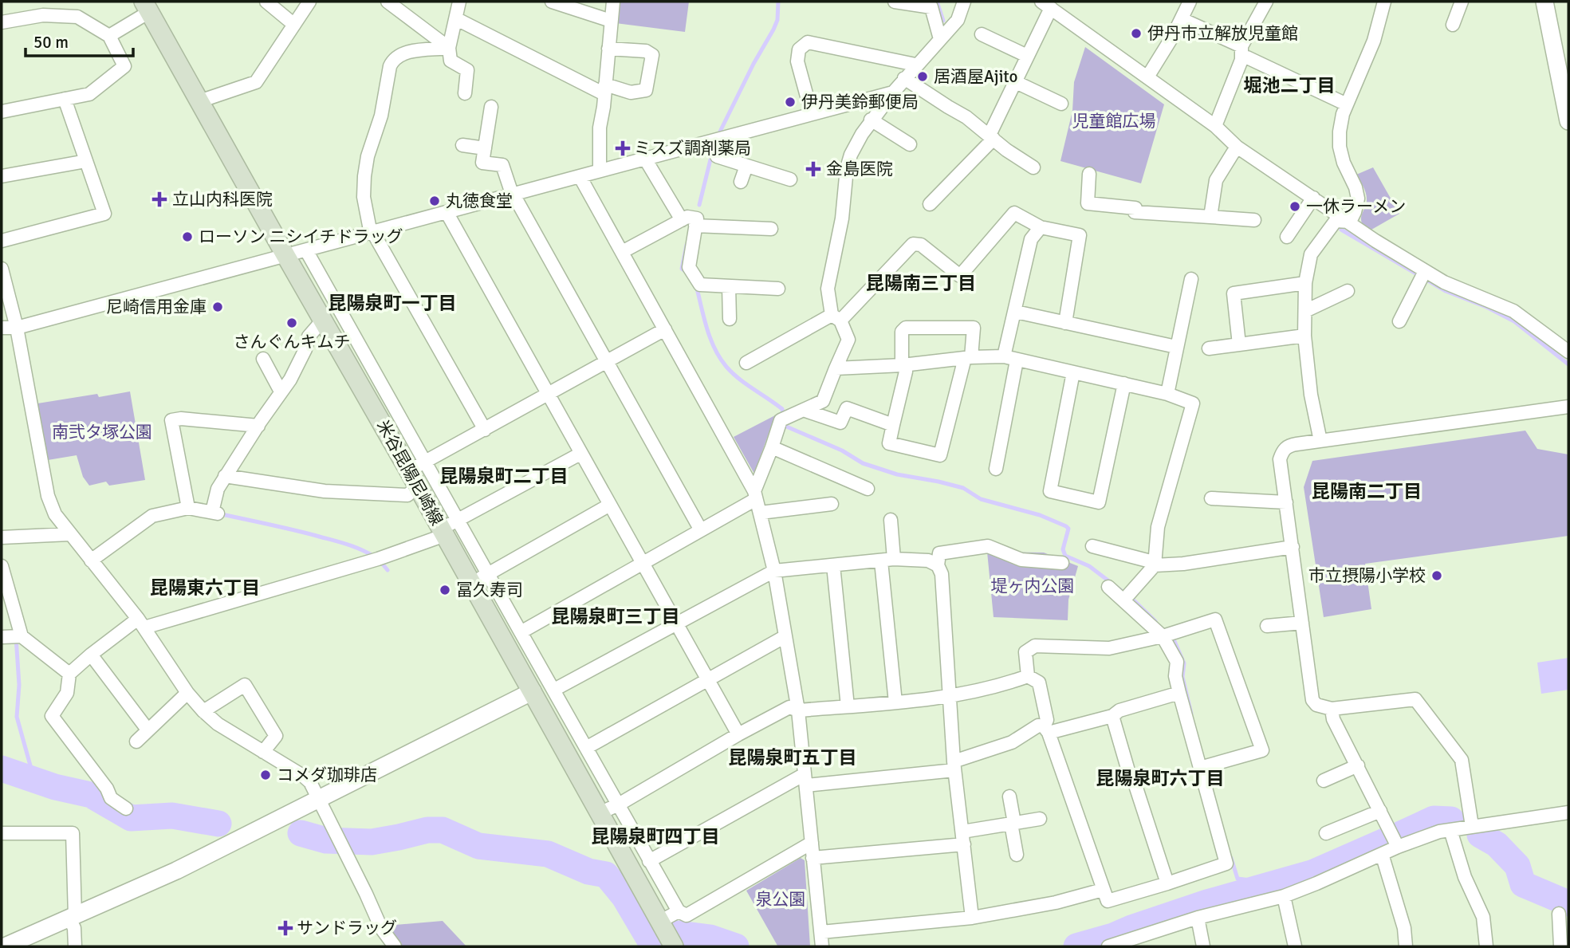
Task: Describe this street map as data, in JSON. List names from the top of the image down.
{
  "streets": {
    "main road": ["米谷昆陽尼崎線"]
  },
  "districts": [
    "堀池二丁目",
    "昆陽南三丁目",
    "昆陽泉町一丁目",
    "昆陽泉町二丁目",
    "昆陽南二丁目",
    "昆陽東六丁目",
    "昆陽泉町三丁目",
    "昆陽泉町五丁目",
    "昆陽泉町六丁目",
    "昆陽泉町四丁目"
  ],
  "parks": [
    "児童館広場",
    "南弐タ塚公園",
    "堤ヶ内公園",
    "泉公園"
  ],
  "places": {
    "other": [
      "伊丹市立解放児童館",
      "居酒屋Ajito",
      "伊丹美鈴郵便局",
      "丸徳食堂",
      "一休ラーメン",
      "ローソン ニシイチドラッグ",
      "尼崎信用金庫",
      "さんぐんキムチ",
      "市立摂陽小学校",
      "冨久寿司",
      "コメダ珈琲店"
    ],
    "health": [
      "ミスズ調剤薬局",
      "金島医院",
      "立山内科医院",
      "サンドラッグ"
    ]
  },
  "scale_bar": "50 m"
}
